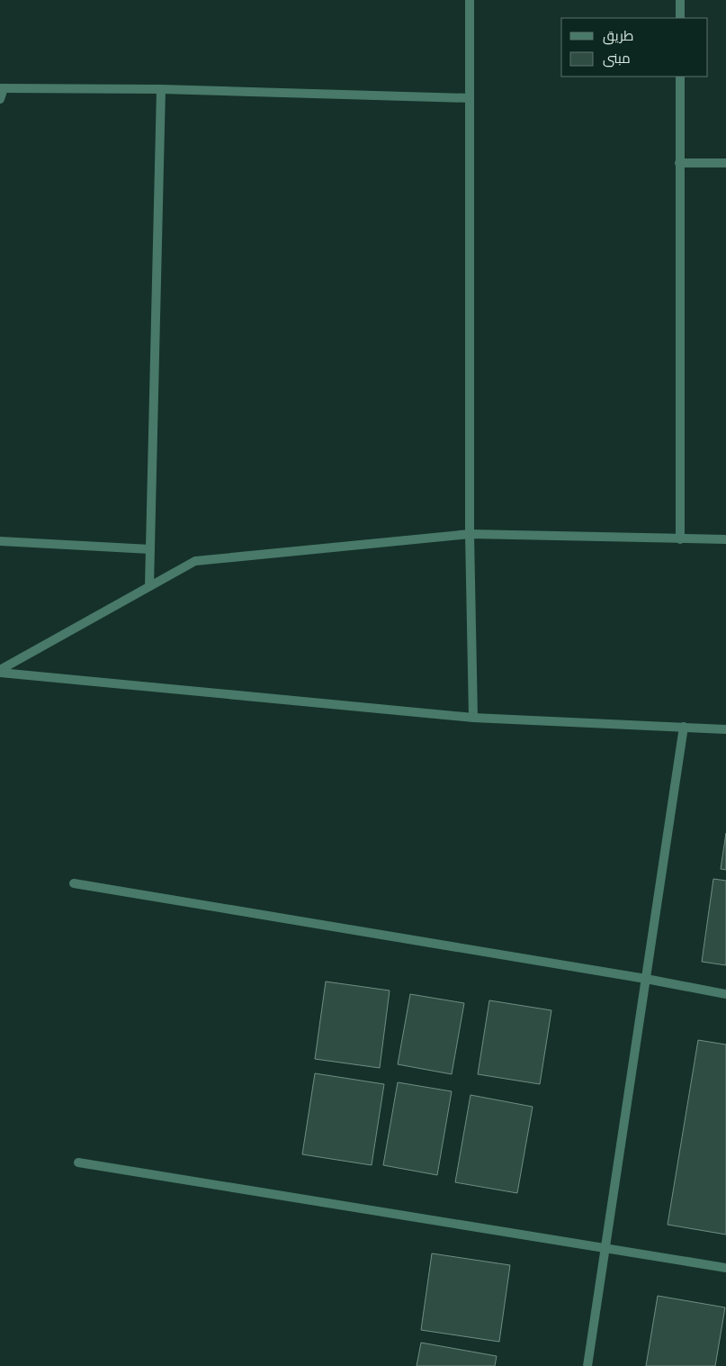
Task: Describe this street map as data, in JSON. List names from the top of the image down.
{
  "legend": ["طريق", "مبنى"]
}
